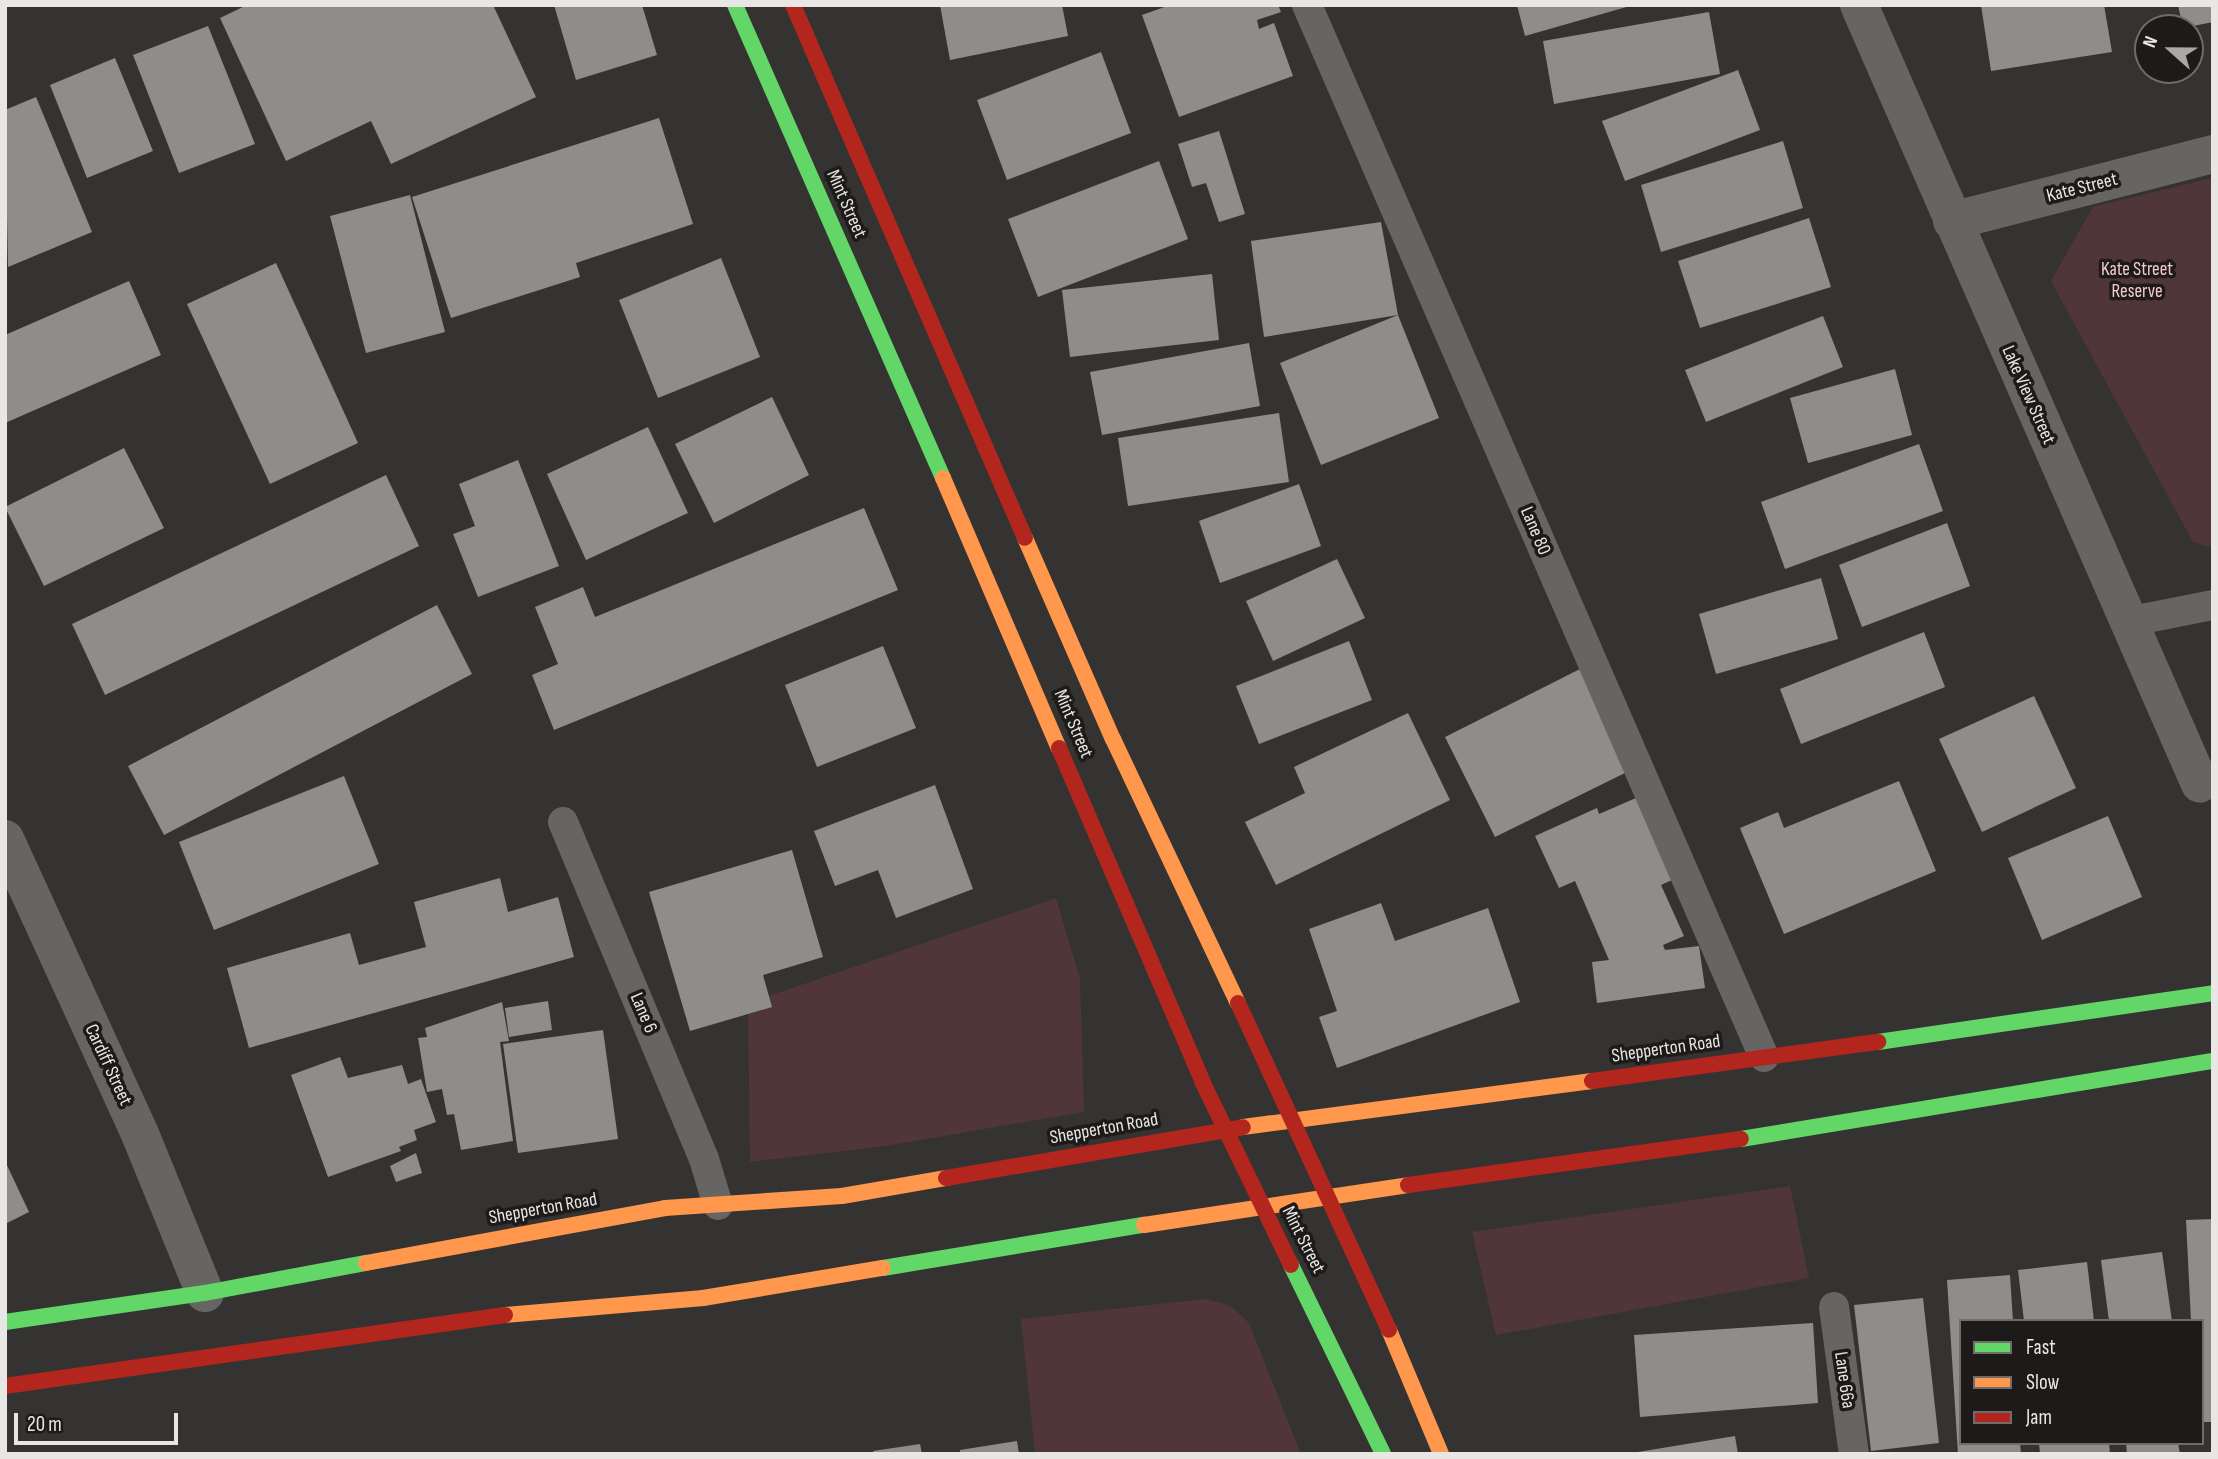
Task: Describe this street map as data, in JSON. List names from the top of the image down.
{
  "streets": {
    "main road": ["Mint Street", "Shepperton Road"],
    "street": ["Kate Street", "Lake View Street", "Cardiff Street"],
    "lane": ["Lane 80", "Lane 6", "Lane 66a"]
  },
  "crossings": [
    ["Kate Street", "Lake View Street"],
    ["Mint Street", "Shepperton Road"],
    ["Lane 80", "Shepperton Road"],
    ["Lane 6", "Shepperton Road"],
    ["Shepperton Road", "Cardiff Street"]
  ],
  "parks": ["Kate Street Reserve"],
  "legend": ["Fast", "Slow", "Jam"],
  "scale_bar": "20 m",
  "north": "left"
}
